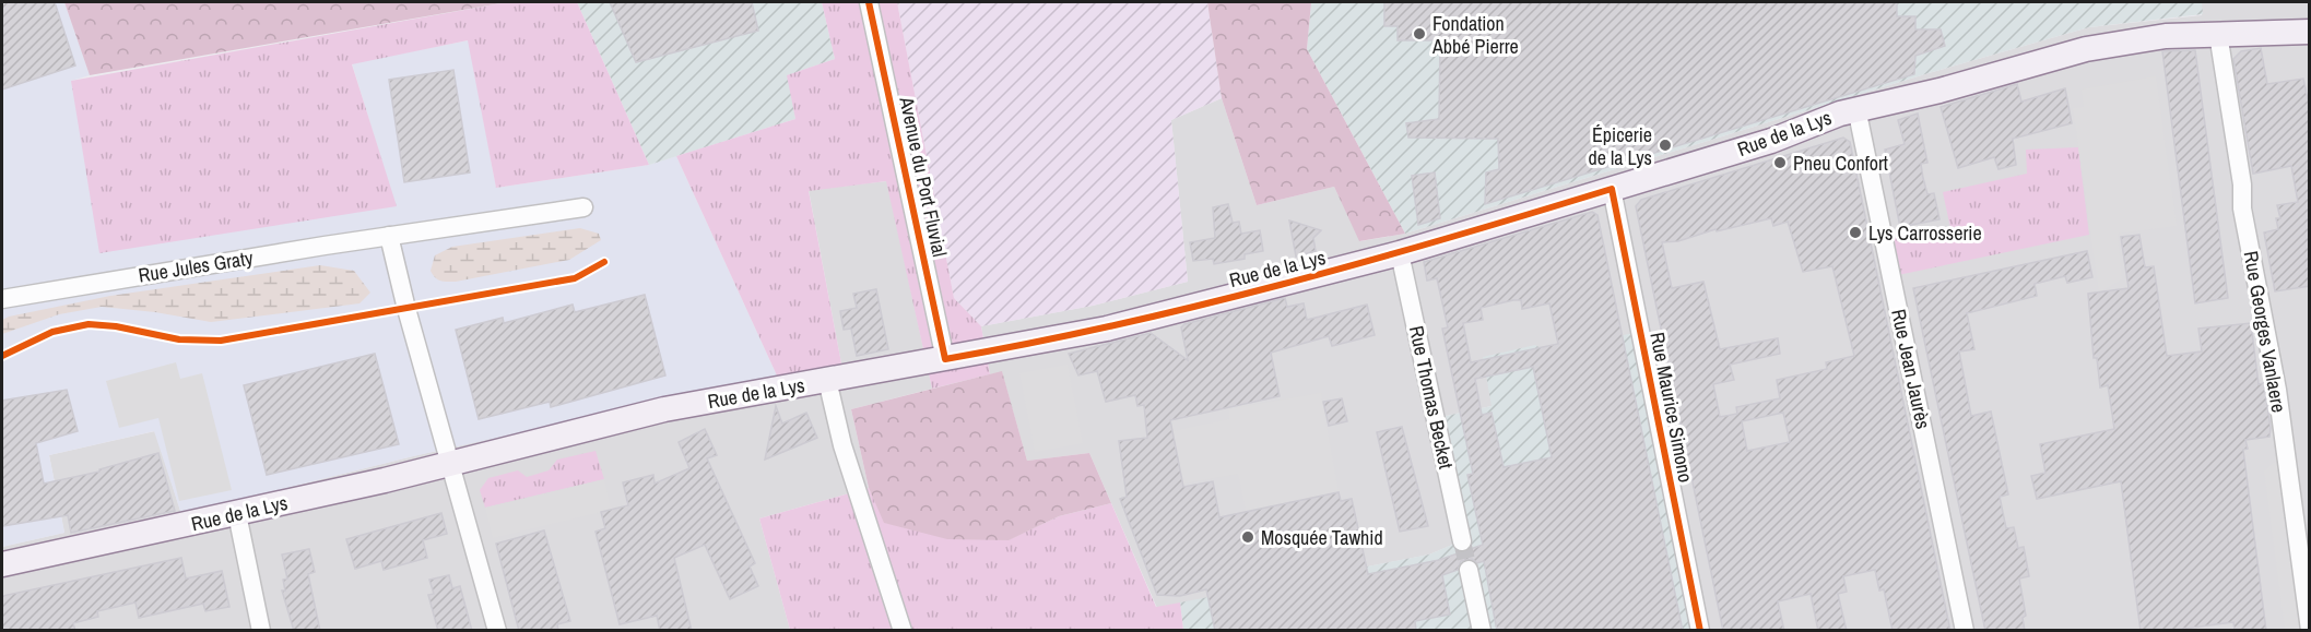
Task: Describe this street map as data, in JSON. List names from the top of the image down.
{
  "streets": {
    "main road": ["Rue de la Lys"],
    "street": [
      "Avenue du Port Fluvial",
      "Rue Jules Graty",
      "Rue Georges Vanlaere",
      "Rue Jean Jaurès",
      "Rue Thomas Becket",
      "Rue Maurice Simono"
    ]
  },
  "crossings": [
    ["Rue de la Lys", "Avenue du Port Fluvial"],
    ["Rue de la Lys", "Rue Georges Vanlaere"],
    ["Rue de la Lys", "Rue Jean Jaurès"],
    ["Rue de la Lys", "Rue Thomas Becket"],
    ["Rue de la Lys", "Rue Maurice Simono"]
  ],
  "places": [
    "Fondation Abbé Pierre",
    "Épicerie de la Lys",
    "Pneu Confort",
    "Lys Carrosserie",
    "Mosquée Tawhid"
  ]
}
